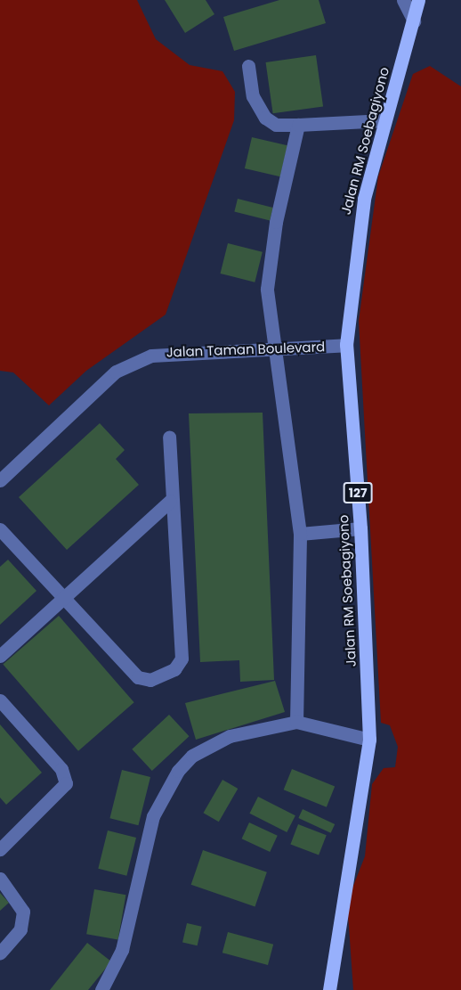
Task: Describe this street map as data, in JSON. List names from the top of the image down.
{
  "streets": {
    "main road": ["Jalan RM Soebagiyono", "127"],
    "street": ["Jalan Taman Boulevard"]
  },
  "crossings": [
    ["Jalan RM Soebagiyono", "Jalan Taman Boulevard"]
  ]
}
